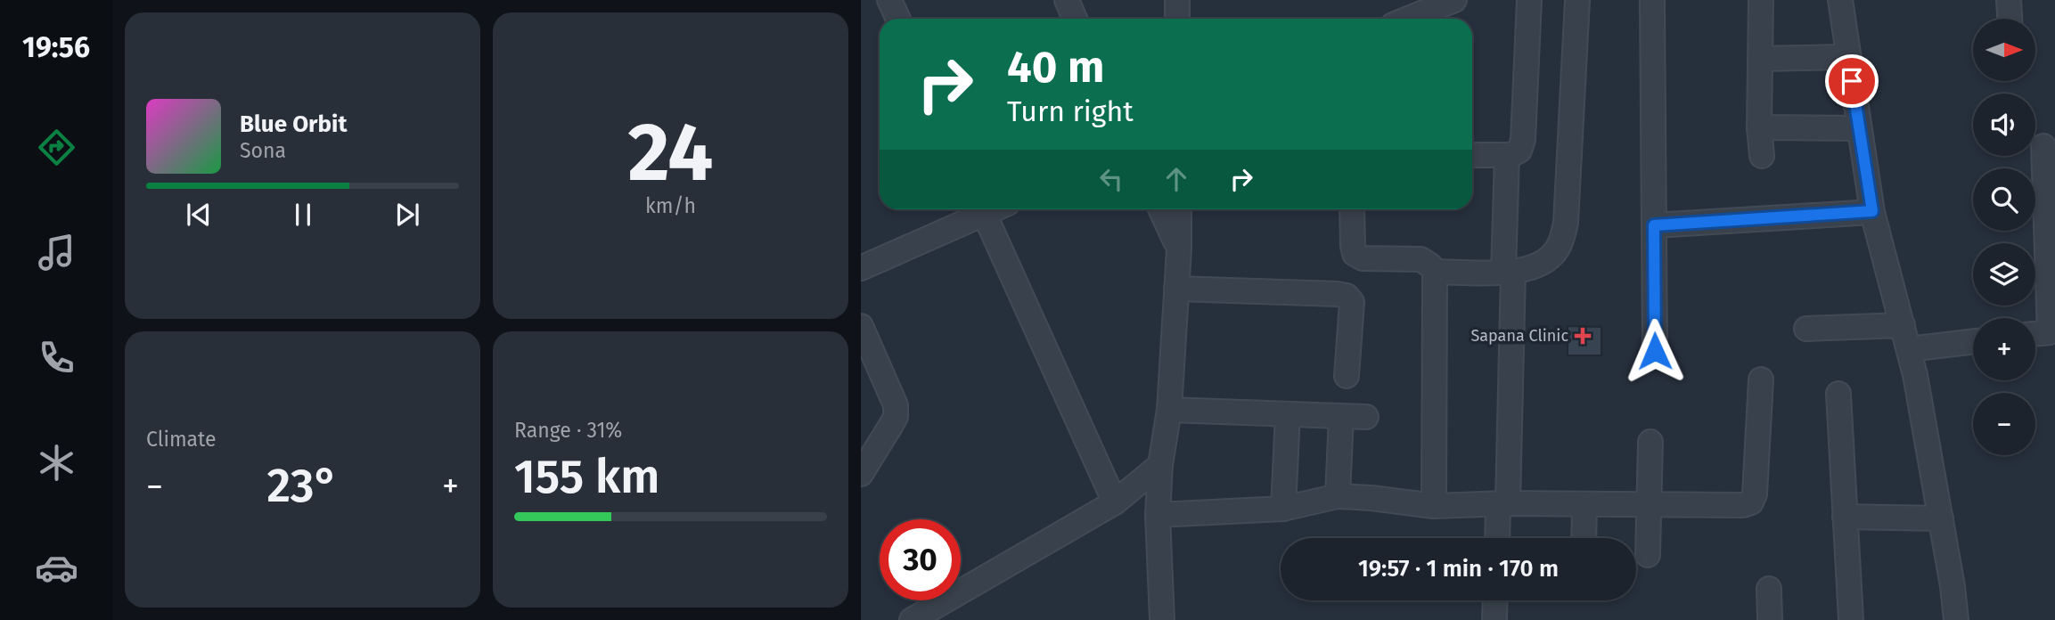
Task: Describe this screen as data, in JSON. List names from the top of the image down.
{
  "places": {
    "health": ["Sapana Clinic"]
  },
  "north": "right",
  "page": {
    "tabs": "19:56",
    "tile": [
      ["24", "km/h"],
      "Climate",
      ["Range · 31%", "155 km"]
    ],
    "map_buttons": ["+", "−"],
    "turn": ["40 m", "Turn right"],
    "song": ["Blue Orbit", "Sona"],
    "heat": ["−", "23°", "+"],
    "limit": "30",
    "trip": "19:57 · 1 min · 170 m"
  }
}
